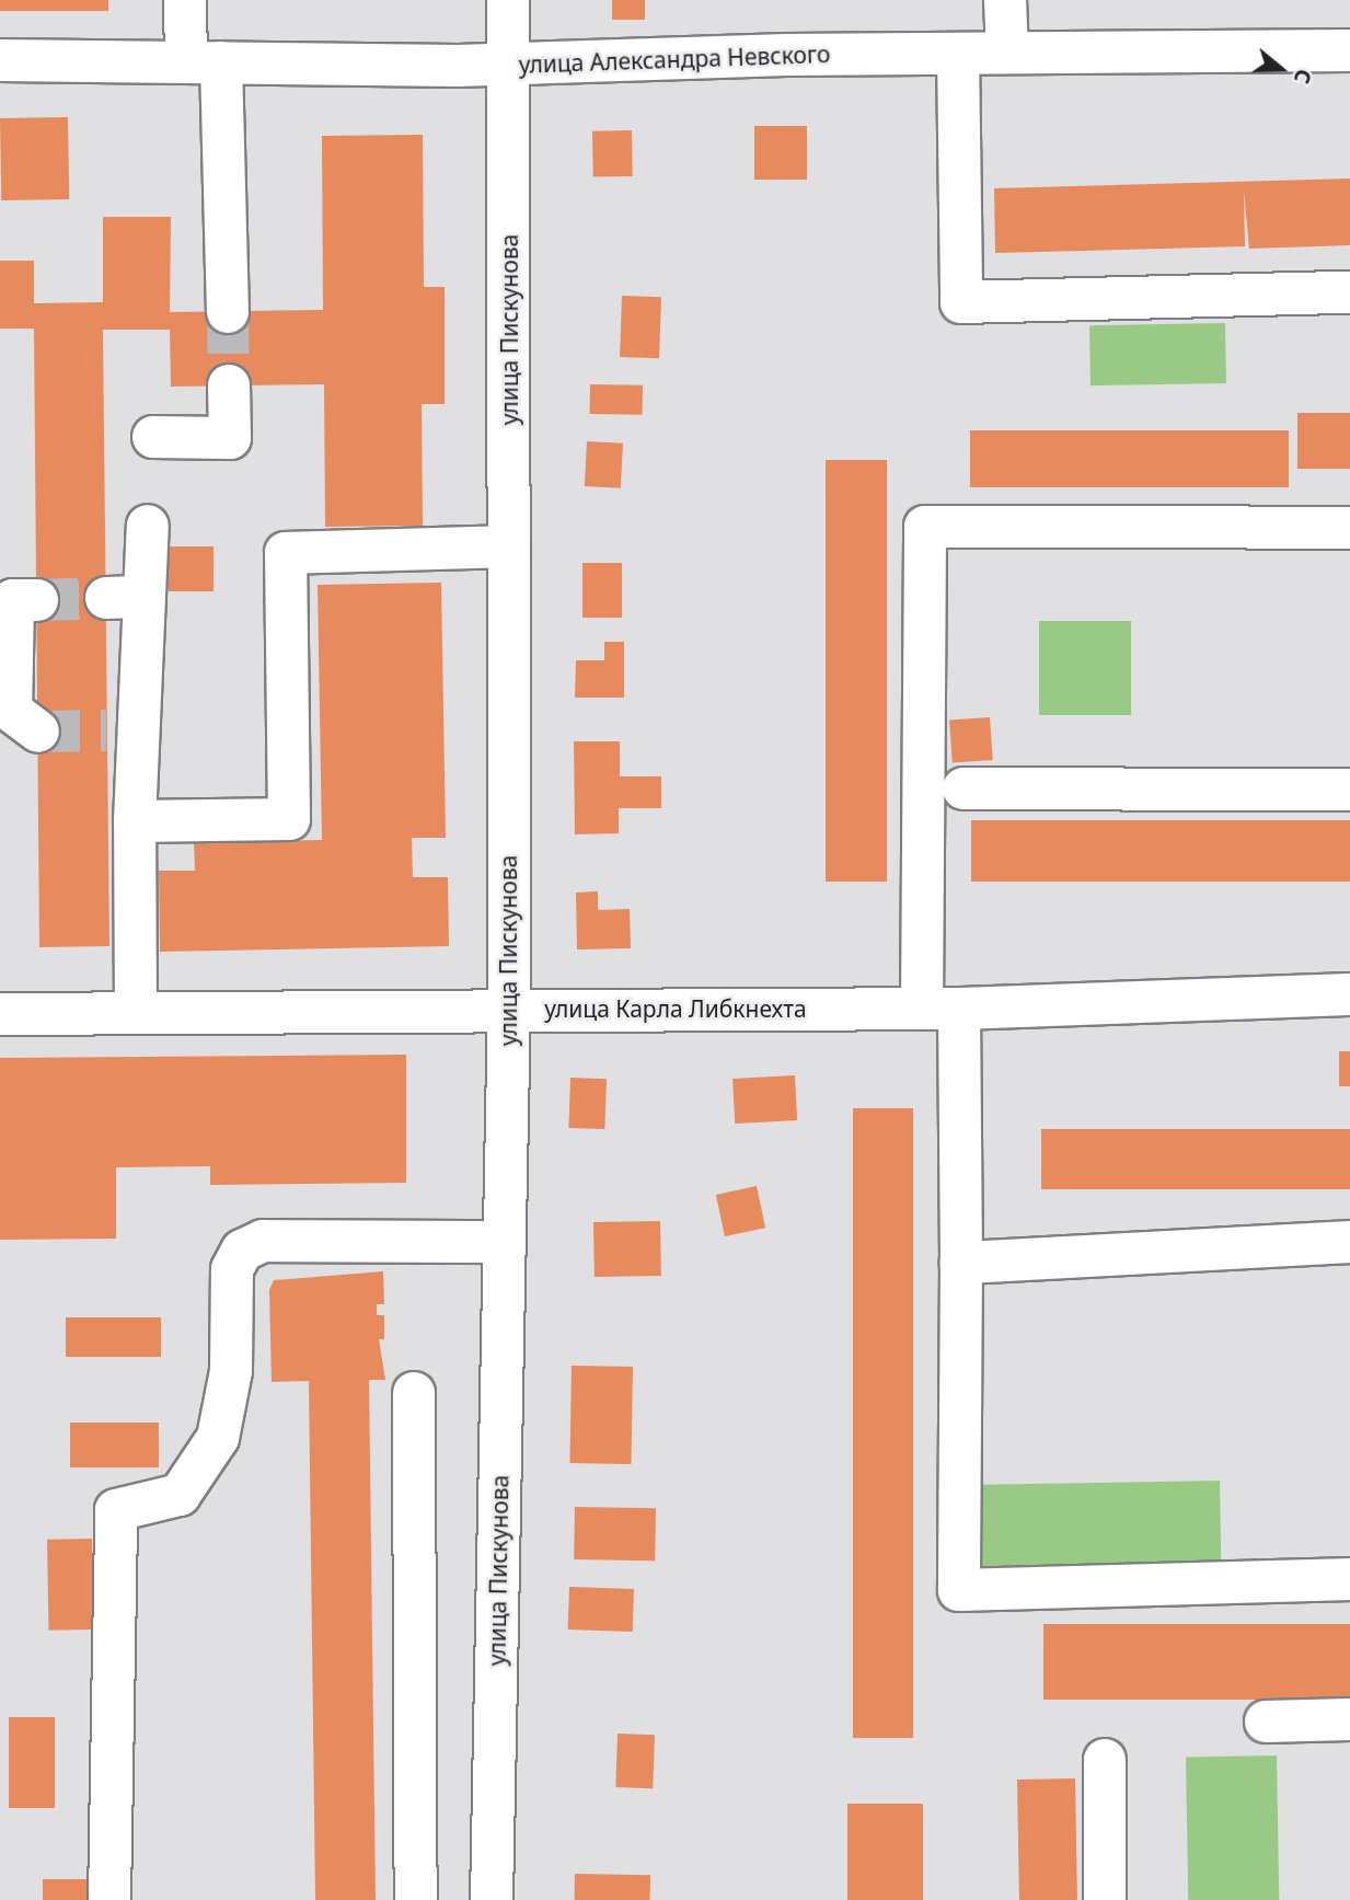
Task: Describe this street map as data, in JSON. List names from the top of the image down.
{
  "streets": {
    "street": ["улица Александра Невского", "улица Пискунова", "улица Карла Либкнехта"]
  },
  "crossings": [
    ["улица Александра Невского", "улица Пискунова"],
    ["улица Пискунова", "улица Карла Либкнехта"]
  ],
  "north": "right"
}
